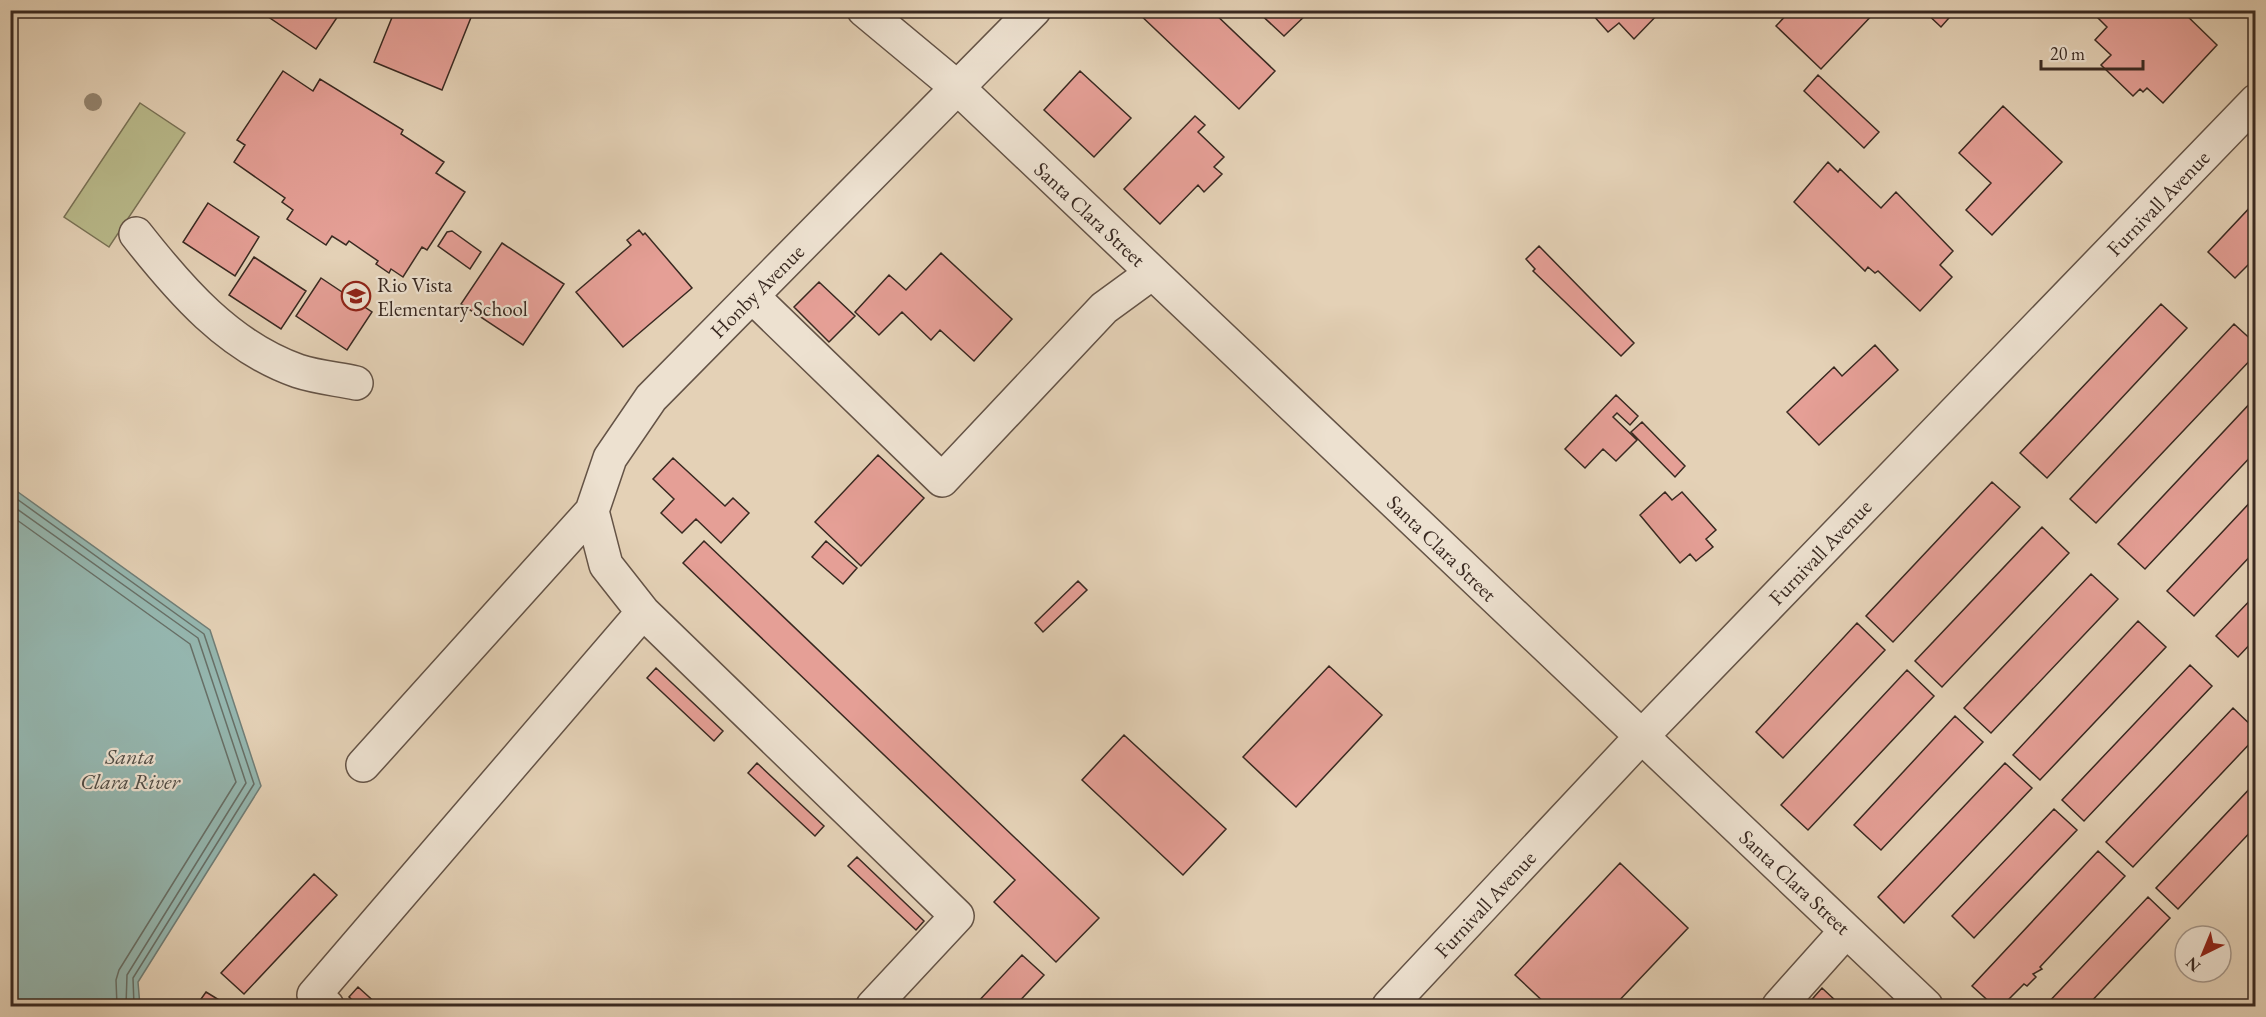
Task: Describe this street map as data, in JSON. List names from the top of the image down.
{
  "streets": {
    "street": ["Furnivall Avenue", "Santa Clara Street", "Honby Avenue"]
  },
  "crossings": [
    ["Furnivall Avenue", "Santa Clara Street"],
    ["Santa Clara Street", "Honby Avenue"]
  ],
  "water": ["Santa Clara River"],
  "places": {
    "school or university": ["Rio Vista Elementary School"]
  },
  "scale_bar": "20 m",
  "north": "bottom left"
}
